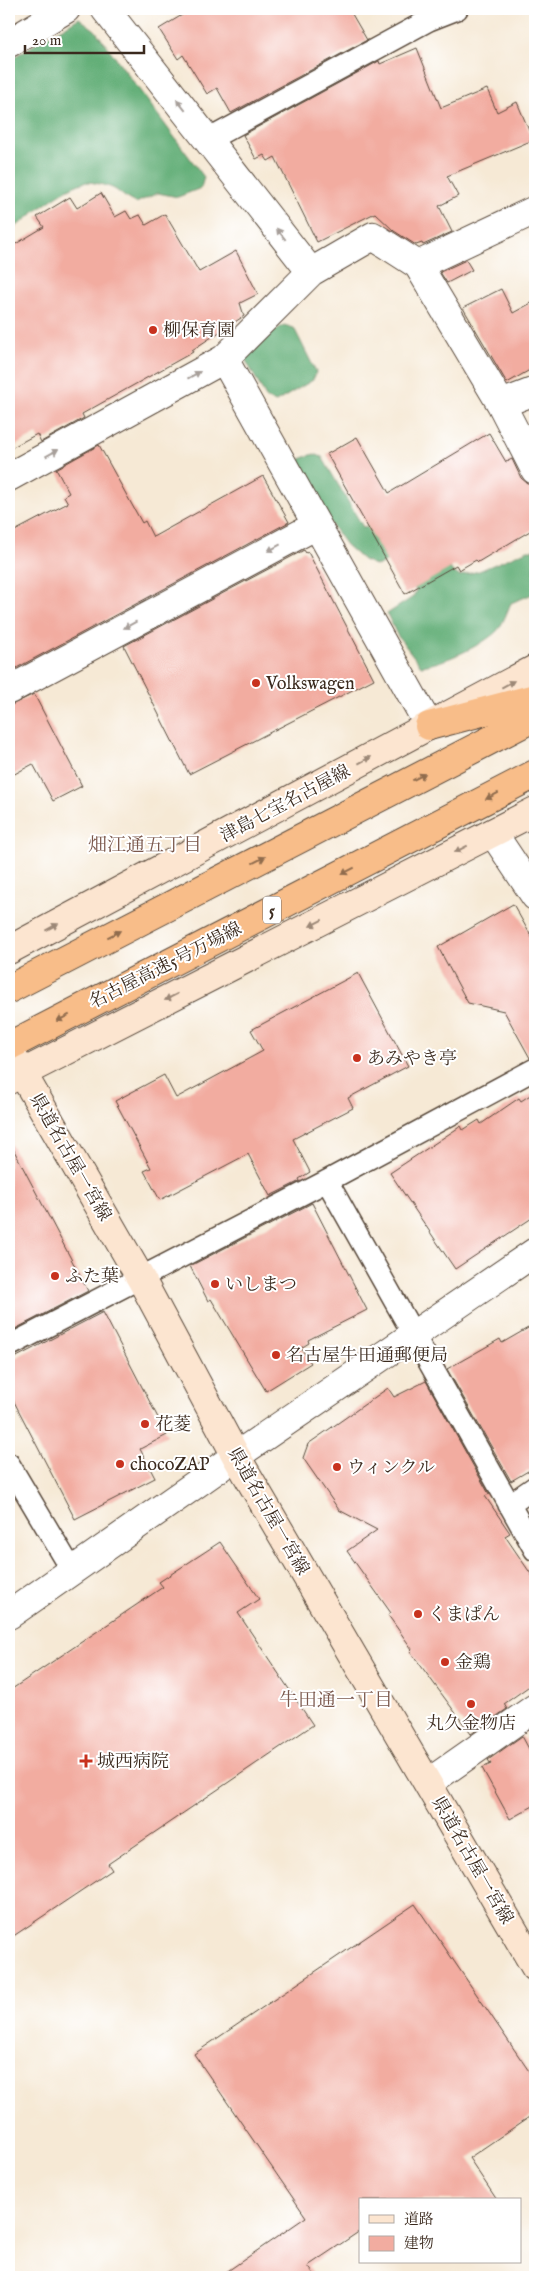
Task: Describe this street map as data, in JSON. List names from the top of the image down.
{
  "streets": {
    "highway": ["5", "名古屋高速5号万場線"],
    "main road": ["津島七宝名古屋線", "県道名古屋一宮線"]
  },
  "crossings": [
    ["名古屋高速5号万場線", "県道名古屋一宮線"]
  ],
  "districts": ["畑江通五丁目", "牛田通一丁目"],
  "places": {
    "other": [
      "柳保育園",
      "Volkswagen",
      "あみやき亭",
      "ふた葉",
      "いしまつ",
      "名古屋牛田通郵便局",
      "花菱",
      "chocoZAP",
      "ウィンクル",
      "くまぱん",
      "金鶏",
      "丸久金物店"
    ],
    "health": ["城西病院"]
  },
  "legend": ["道路", "建物"],
  "scale_bar": "20 m"
}
